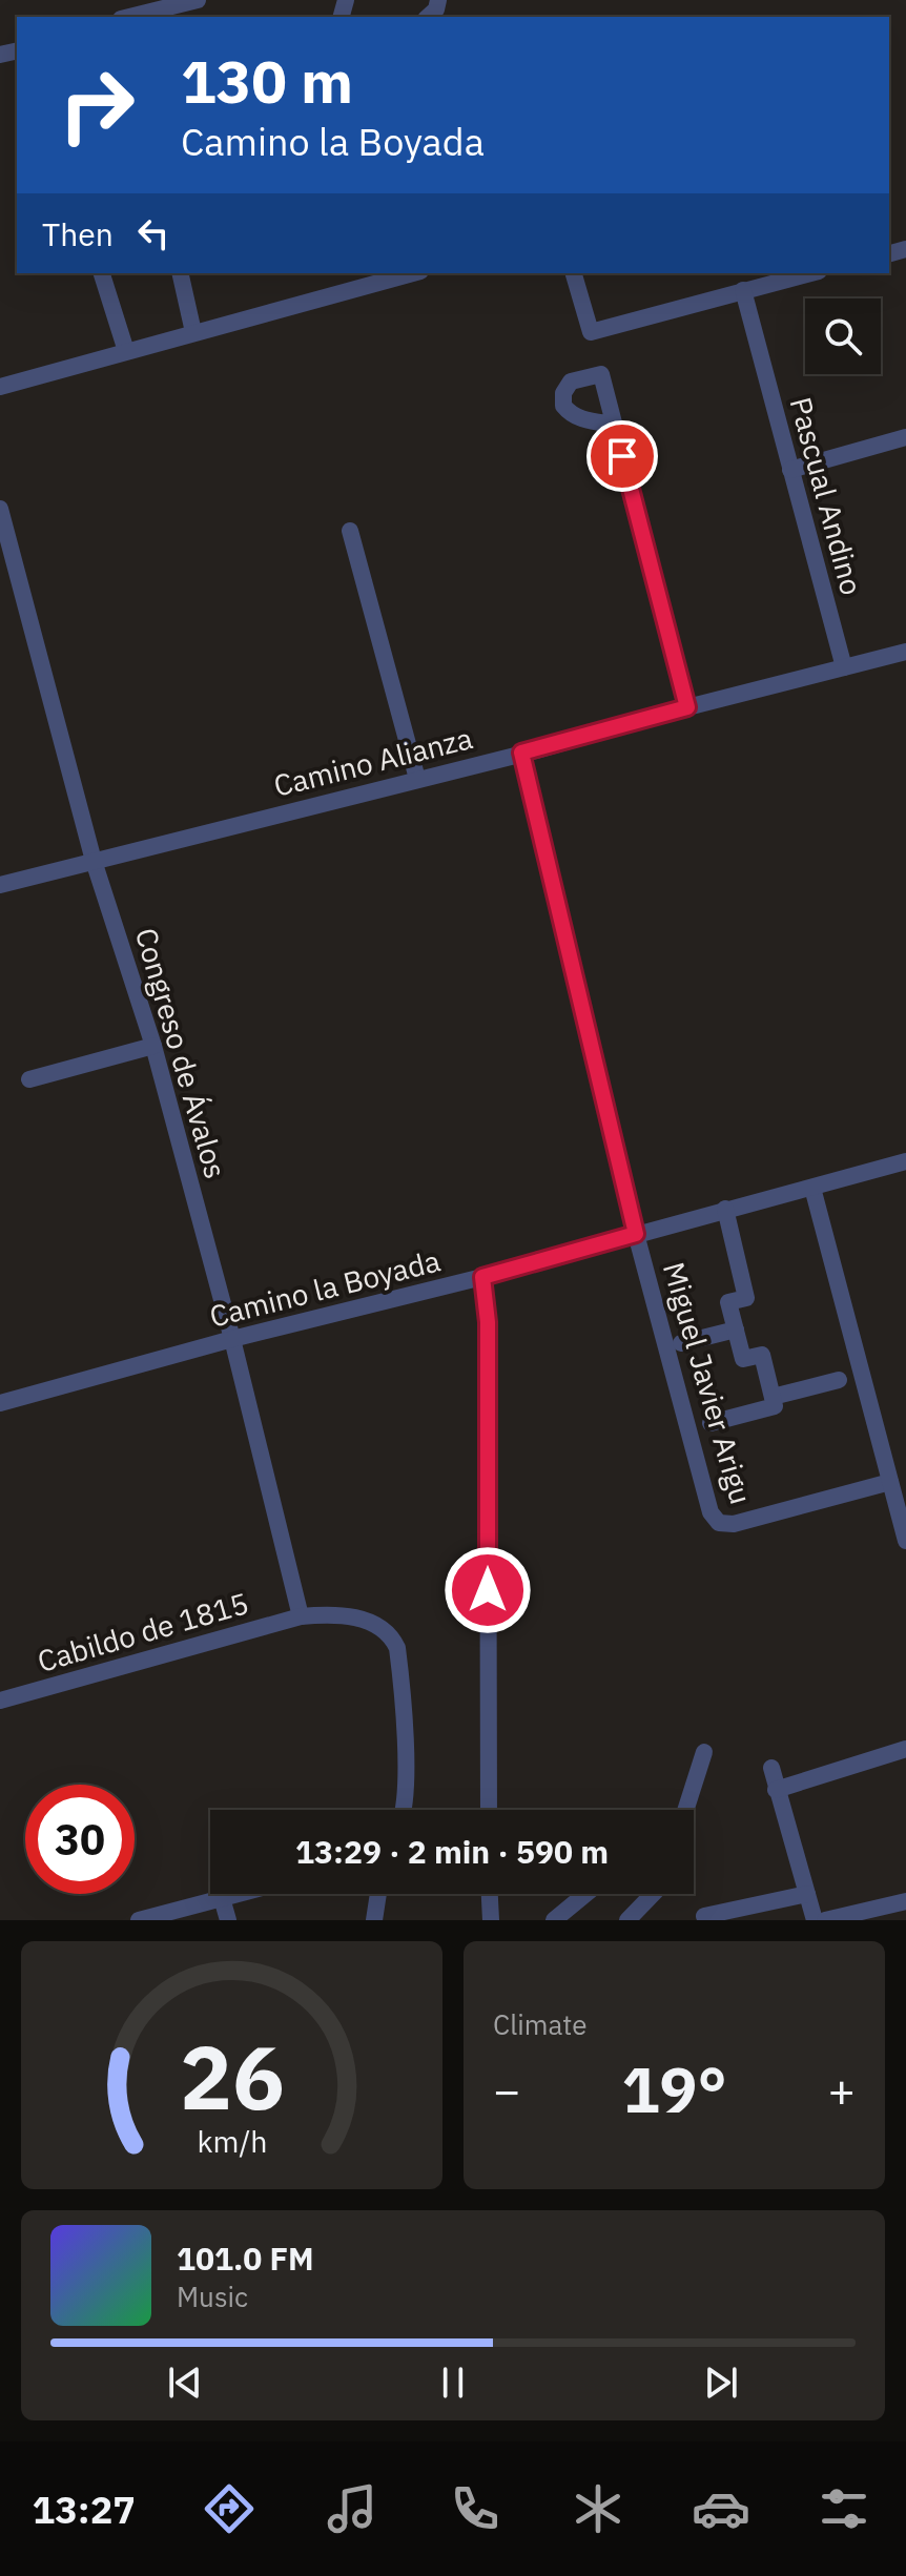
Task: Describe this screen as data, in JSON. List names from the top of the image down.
{
  "streets": {
    "street": [
      "Pascual Andino",
      "Camino Alianza",
      "Congreso de Ávalos",
      "Camino la Boyada",
      "Miguel Javier Arigu",
      "Cabildo de 1815"
    ]
  },
  "crossings": [
    ["Pascual Andino", "Camino Alianza"],
    ["Camino Alianza", "Congreso de Ávalos"],
    ["Camino Alianza", "Miguel Javier Arigu"],
    ["Congreso de Ávalos", "Camino la Boyada"],
    ["Congreso de Ávalos", "Cabildo de 1815"],
    ["Camino la Boyada", "Miguel Javier Arigu"]
  ],
  "page": {
    "turn": ["130 m", "Camino la Boyada"],
    "then": "Then",
    "limit": "30",
    "trip": "13:29 · 2 min · 590 m",
    "tile": "Climate",
    "heat": ["−", "19°", "+"],
    "song": ["101.0 FM", "Music"],
    "tabs": "13:27",
    "gauge": ["26", "km/h"]
  }
}
